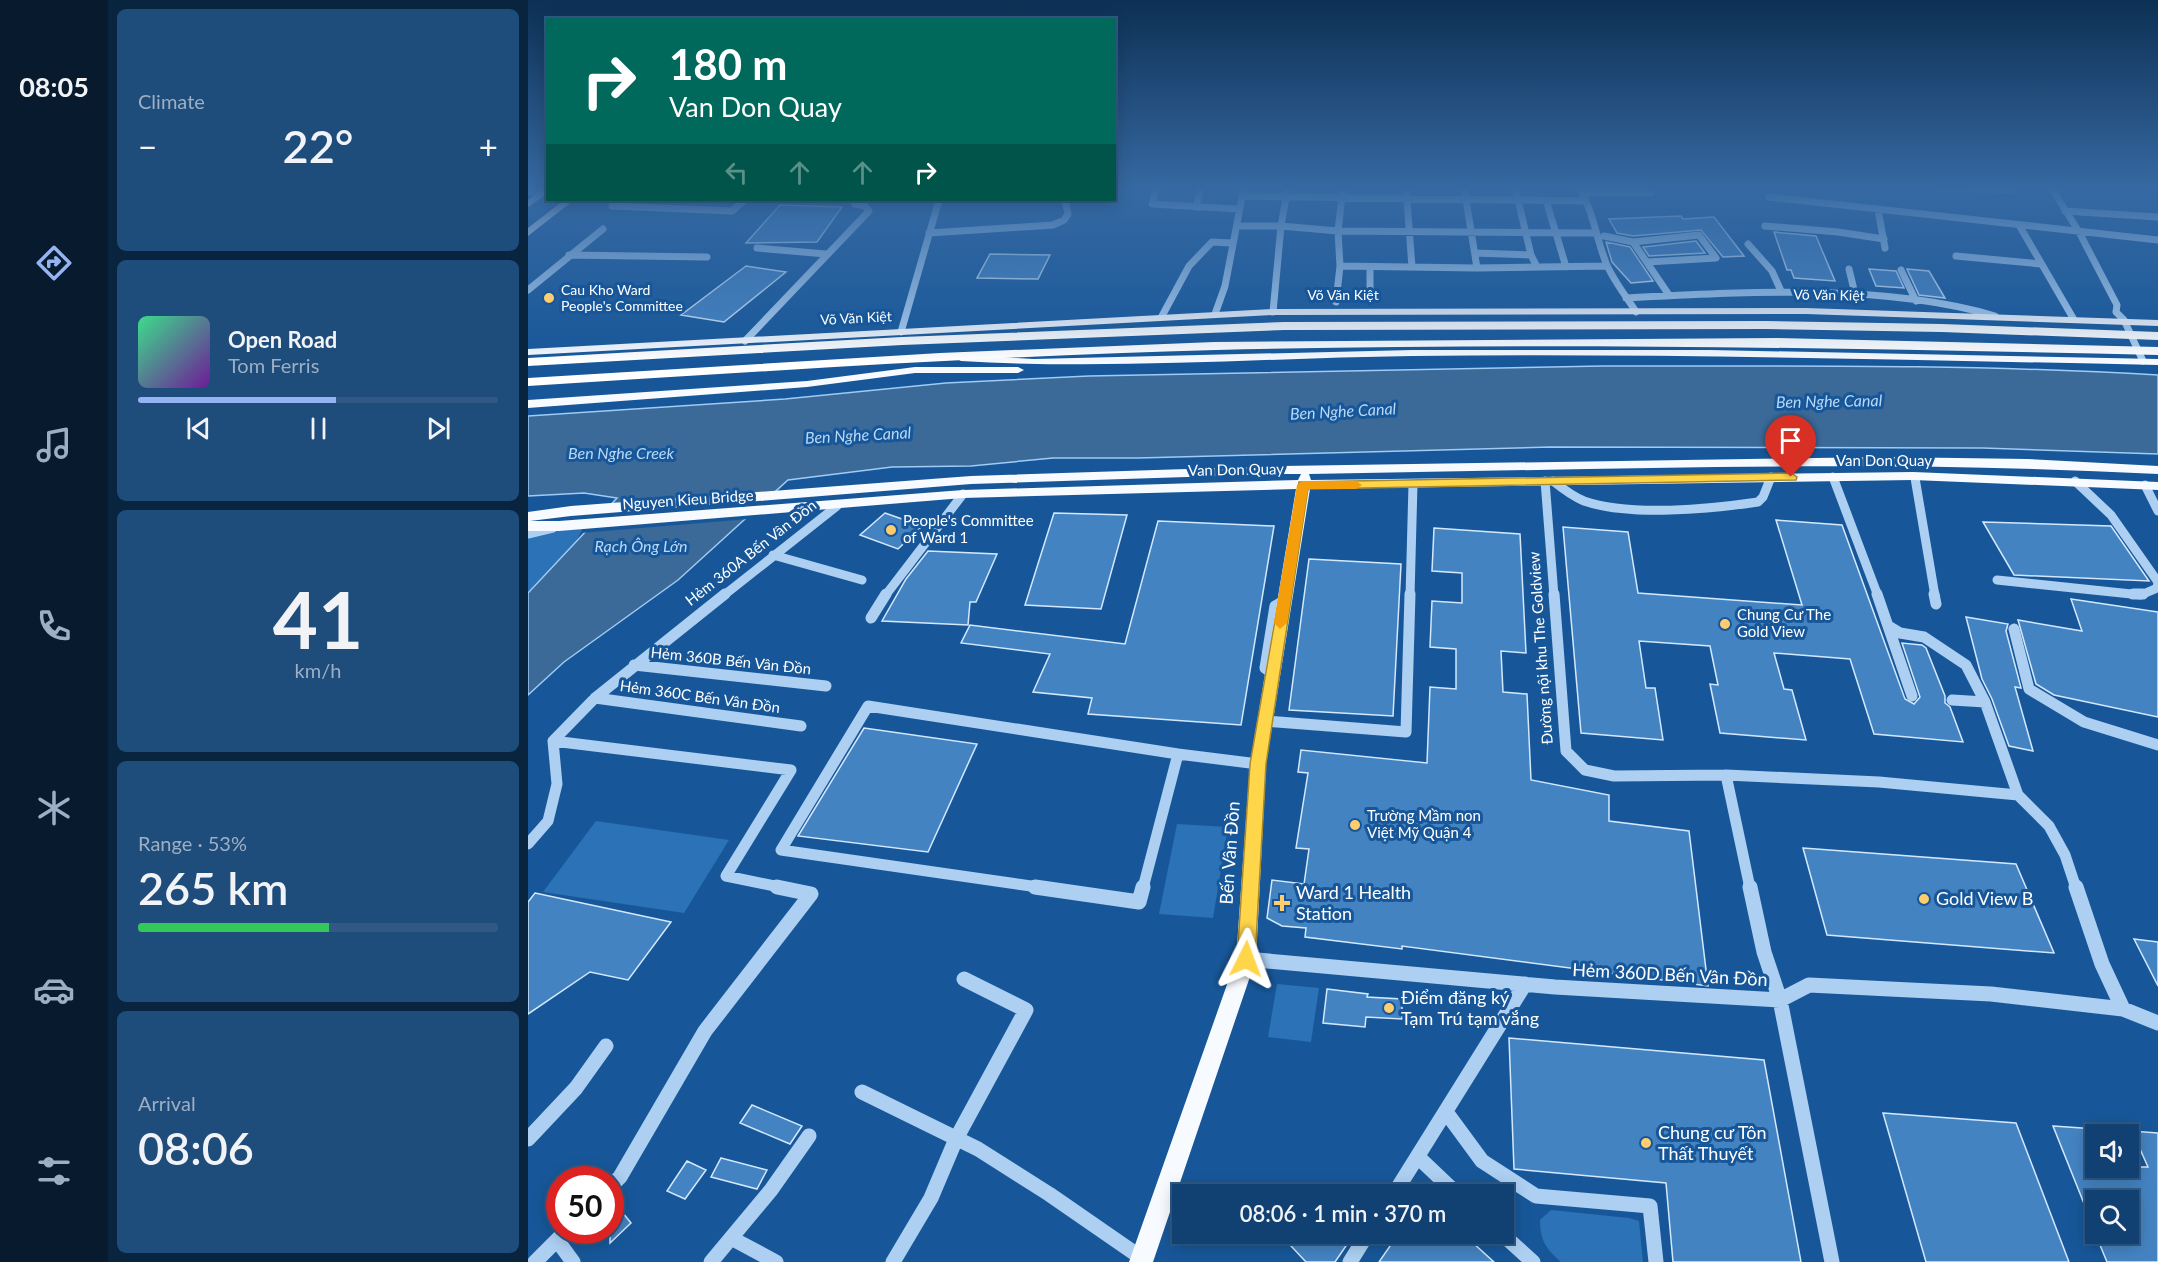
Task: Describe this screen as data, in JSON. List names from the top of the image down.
{
  "streets": {
    "highway": ["Võ Văn Kiệt"],
    "main road": ["Van Don Quay", "Nguyen Kieu Bridge", "Bến Vân Đồn"],
    "street": [
      "Hẻm 360A Bến Vân Đồn",
      "Đường nội khu The Goldview",
      "Hẻm 360B Bến Vân Đồn",
      "Hẻm 360C Bến Vân Đồn",
      "Hẻm 360D Bến Vân Đồn"
    ]
  },
  "crossings": [
    ["Van Don Quay", "Nguyen Kieu Bridge"],
    ["Van Don Quay", "Hẻm 360A Bến Vân Đồn"],
    ["Van Don Quay", "Đường nội khu The Goldview"],
    ["Van Don Quay", "Bến Vân Đồn"],
    ["Hẻm 360A Bến Vân Đồn", "Hẻm 360B Bến Vân Đồn"],
    ["Hẻm 360B Bến Vân Đồn", "Hẻm 360C Bến Vân Đồn"],
    ["Bến Vân Đồn", "Hẻm 360D Bến Vân Đồn"]
  ],
  "water": ["Ben Nghe Canal", "Ben Nghe Creek", "Rạch Ông Lớn"],
  "places": {
    "other": [
      "Cau Kho Ward People's Committee",
      "People's Committee of Ward 1",
      "Chung Cư The Gold View",
      "Trường Mầm non Việt Mỹ Quận 4",
      "Gold View B",
      "Điểm đăng ký Tạm Trú tạm vắng",
      "Chung cư Tôn Thất Thuyết"
    ],
    "health": ["Ward 1 Health Station"]
  },
  "page": {
    "tabs": "08:05",
    "tile": [
      "Climate",
      ["41", "km/h"],
      ["Range · 53%", "265 km"],
      ["Arrival", "08:06"]
    ],
    "turn": ["180 m", "Van Don Quay"],
    "heat": ["−", "22°", "+"],
    "song": ["Open Road", "Tom Ferris"],
    "limit": "50",
    "trip": "08:06 · 1 min · 370 m"
  }
}
